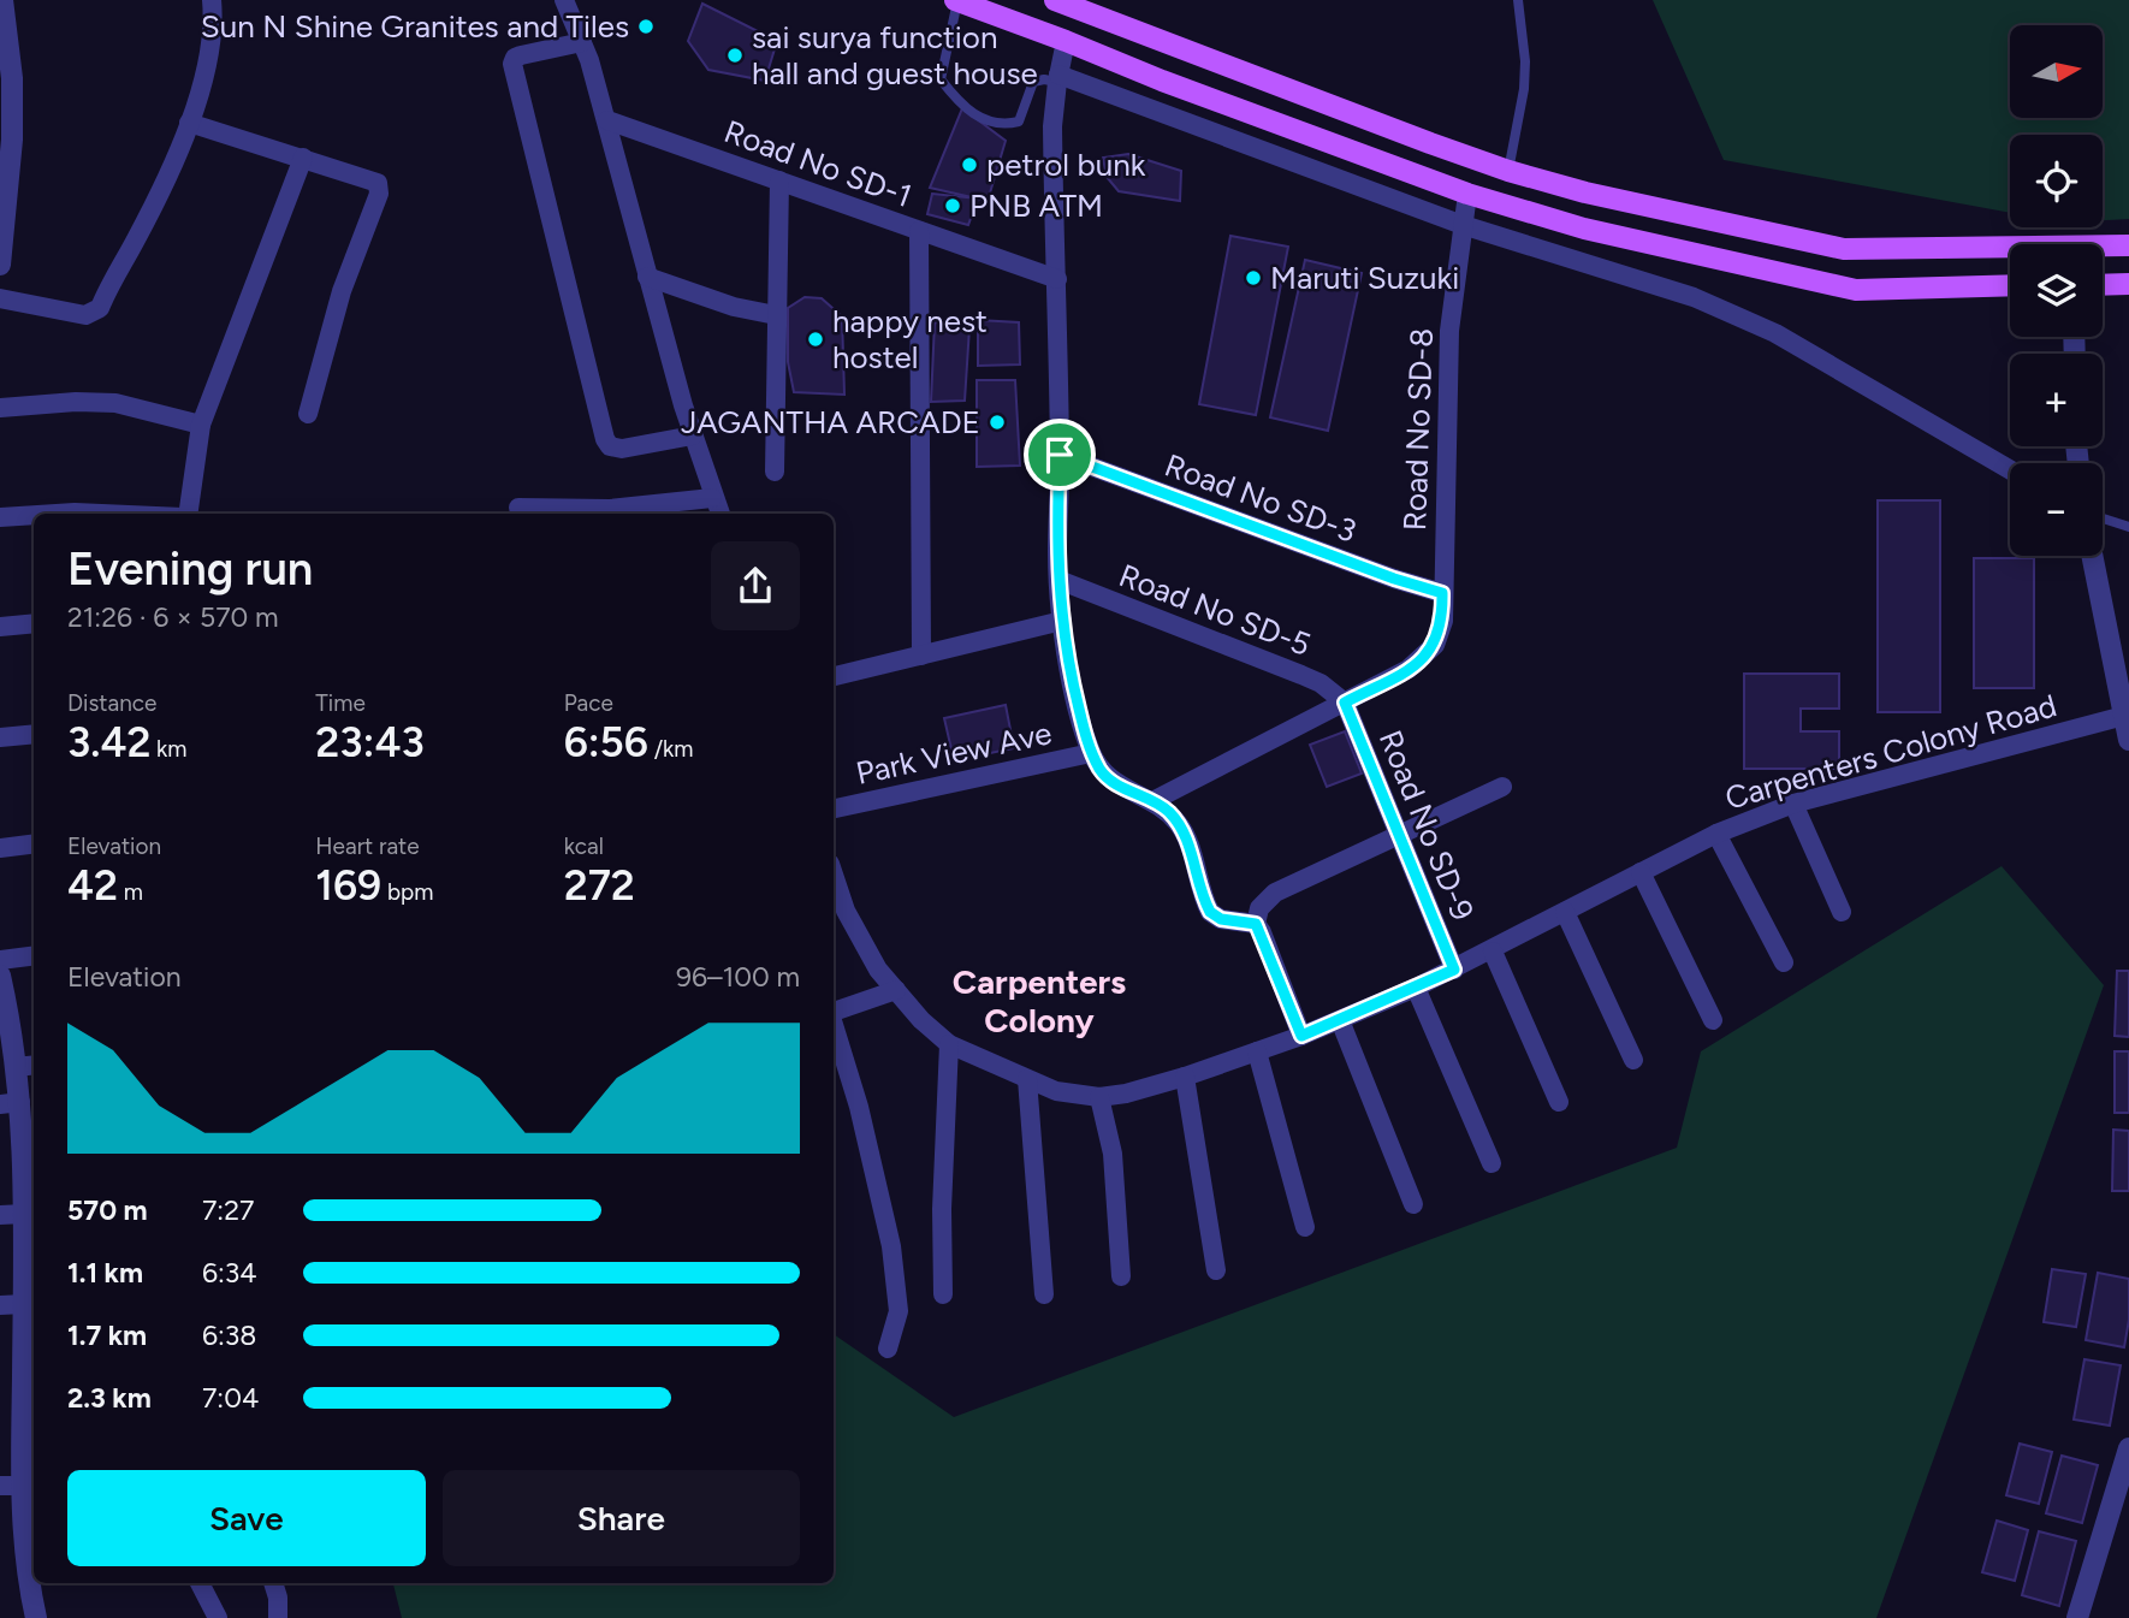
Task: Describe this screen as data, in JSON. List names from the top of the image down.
{
  "streets": {
    "street": [
      "Road No SD-1",
      "Road No SD-8",
      "Road No SD-3",
      "Road No SD-5",
      "Carpenters Colony Road",
      "Park View Ave",
      "Road No SD-9"
    ]
  },
  "crossings": [
    ["Road No SD-8", "Road No SD-3"],
    ["Road No SD-8", "Road No SD-5"],
    ["Road No SD-8", "Road No SD-9"],
    ["Road No SD-5", "Road No SD-9"],
    ["Carpenters Colony Road", "Road No SD-9"]
  ],
  "districts": ["Carpenters Colony"],
  "places": [
    "Sun N Shine Granites and Tiles",
    "sai surya function hall and guest house",
    "petrol bunk",
    "PNB ATM",
    "Maruti Suzuki",
    "happy nest hostel",
    "JAGANTHA ARCADE"
  ],
  "north": "right",
  "page": {
    "map_buttons": ["+", "−"],
    "heading": ["Evening run", "21:26 · 6 × 570 m"],
    "stats": [
      ["Distance", "3.42 km"],
      ["Time", "23:43"],
      ["Pace", "6:56 /km"],
      ["Elevation", "42 m"],
      ["Heart rate", "169 bpm"],
      ["kcal", "272"]
    ],
    "chart": ["Elevation", "96–100 m"],
    "list": [
      {
        "name": "570 m",
        "note": "7:27"
      },
      {
        "name": "1.1 km",
        "note": "6:34"
      },
      {
        "name": "1.7 km",
        "note": "6:38"
      },
      {
        "name": "2.3 km",
        "note": "7:04"
      }
    ],
    "buttons": ["Save", "Share"]
  }
}
